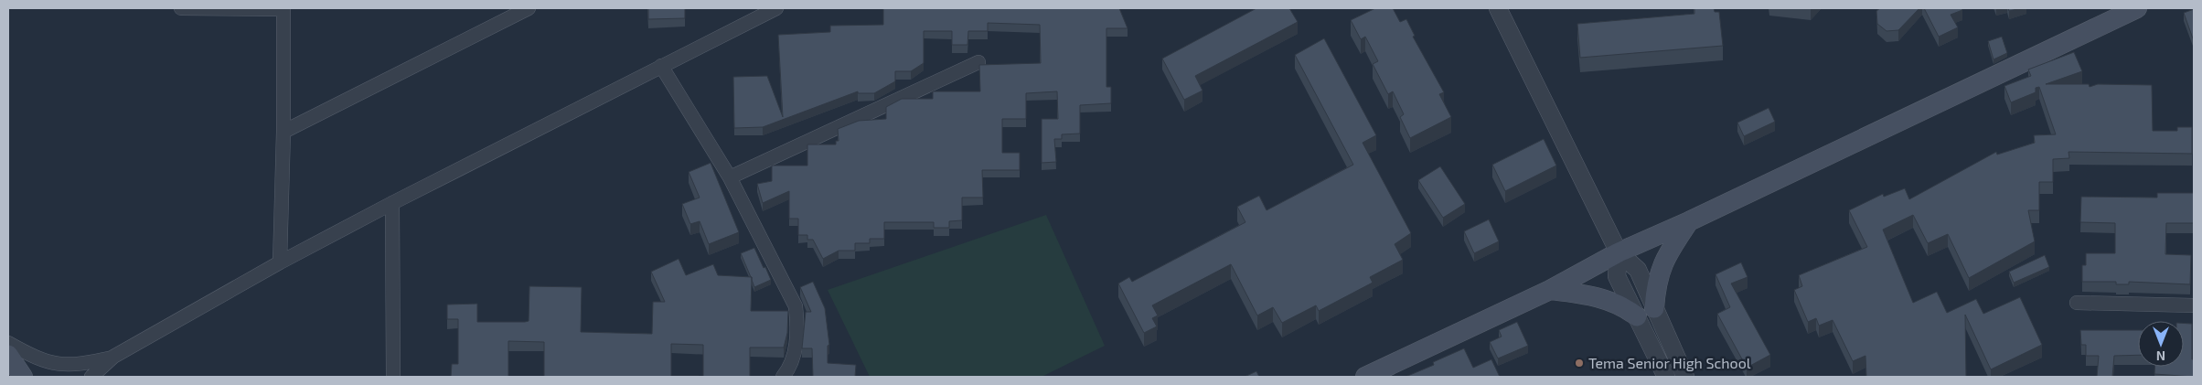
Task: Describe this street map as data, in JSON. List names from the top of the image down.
{
  "places": ["Tema Senior High School"],
  "north": "bottom"
}
